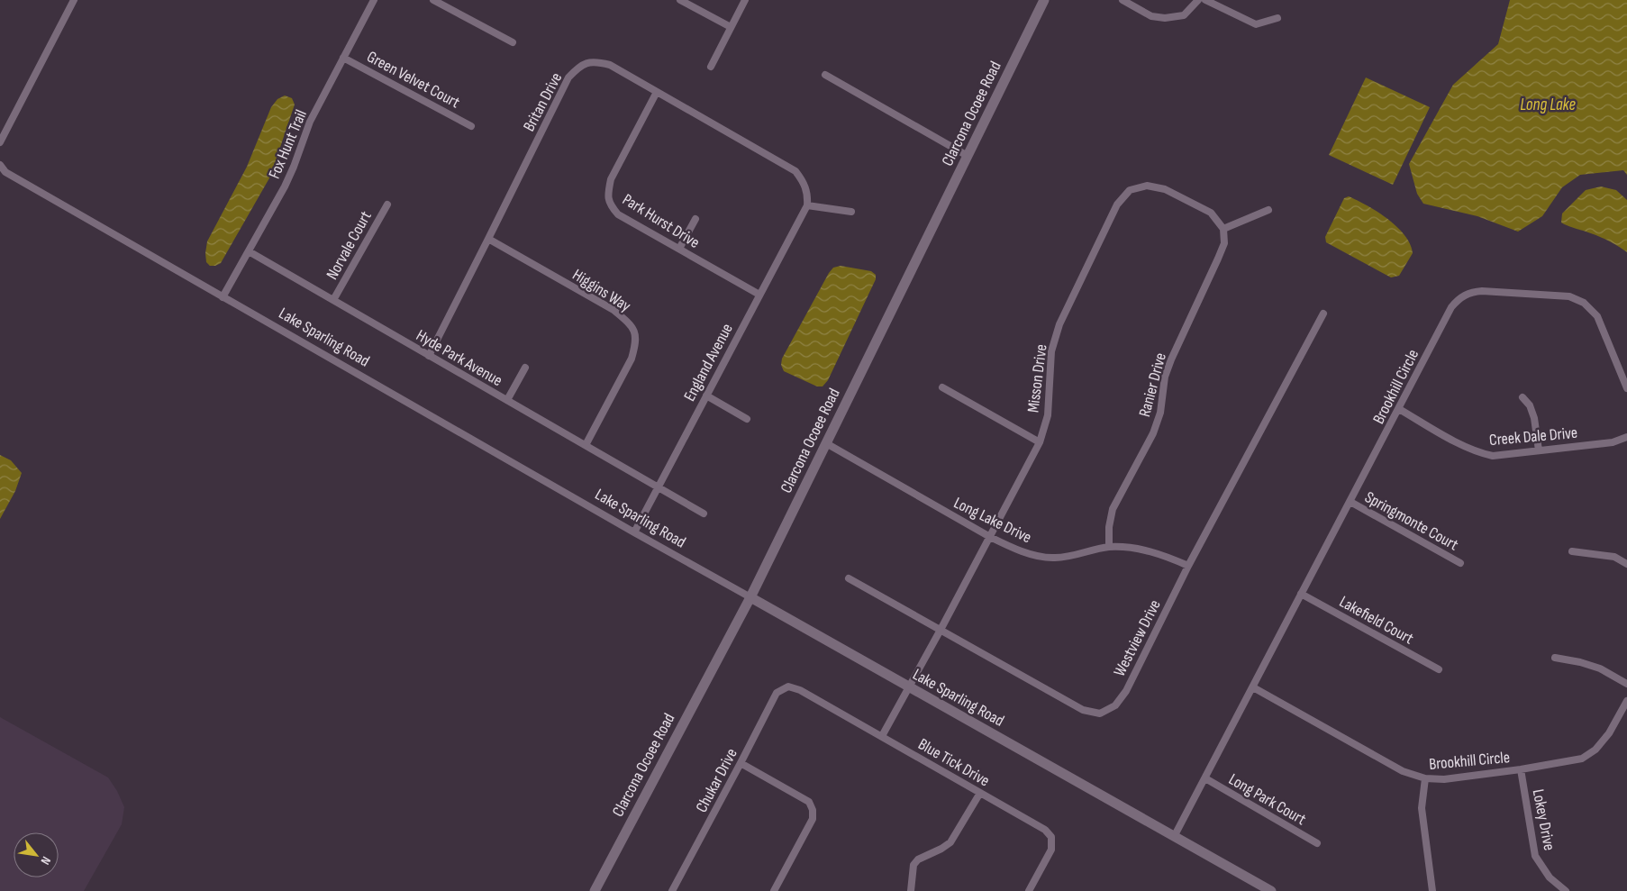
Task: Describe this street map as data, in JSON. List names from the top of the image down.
{
  "streets": {
    "street": [
      "Green Velvet Court",
      "Britan Drive",
      "Clarcona Ocoee Road",
      "Fox Hunt Trail",
      "Park Hurst Drive",
      "Norvale Court",
      "Higgins Way",
      "Lake Sparling Road",
      "Hyde Park Avenue",
      "England Avenue",
      "Misson Drive",
      "Ranier Drive",
      "Brookhill Circle",
      "Creek Dale Drive",
      "Long Lake Drive",
      "Springmonte Court",
      "Lakefield Court",
      "Westview Drive",
      "Blue Tick Drive",
      "Chukar Drive",
      "Long Park Court",
      "Lokey Drive"
    ]
  },
  "crossings": [
    ["Green Velvet Court", "Fox Hunt Trail"],
    ["Britan Drive", "Park Hurst Drive"],
    ["Britan Drive", "Higgins Way"],
    ["Britan Drive", "Hyde Park Avenue"],
    ["Britan Drive", "England Avenue"],
    ["Clarcona Ocoee Road", "Lake Sparling Road"],
    ["Clarcona Ocoee Road", "Long Lake Drive"],
    ["Fox Hunt Trail", "Lake Sparling Road"],
    ["Fox Hunt Trail", "Hyde Park Avenue"],
    ["Park Hurst Drive", "England Avenue"],
    ["Norvale Court", "Hyde Park Avenue"],
    ["Higgins Way", "Hyde Park Avenue"],
    ["Lake Sparling Road", "England Avenue"],
    ["Lake Sparling Road", "Misson Drive"],
    ["Lake Sparling Road", "Brookhill Circle"],
    ["Hyde Park Avenue", "England Avenue"],
    ["Misson Drive", "Ranier Drive"],
    ["Misson Drive", "Long Lake Drive"],
    ["Misson Drive", "Westview Drive"],
    ["Misson Drive", "Blue Tick Drive"],
    ["Ranier Drive", "Long Lake Drive"],
    ["Brookhill Circle", "Creek Dale Drive"],
    ["Brookhill Circle", "Springmonte Court"],
    ["Brookhill Circle", "Lakefield Court"],
    ["Brookhill Circle", "Long Park Court"],
    ["Brookhill Circle", "Lokey Drive"],
    ["Long Lake Drive", "Westview Drive"],
    ["Blue Tick Drive", "Chukar Drive"]
  ],
  "water": ["Long Lake"],
  "north": "bottom right"
}
